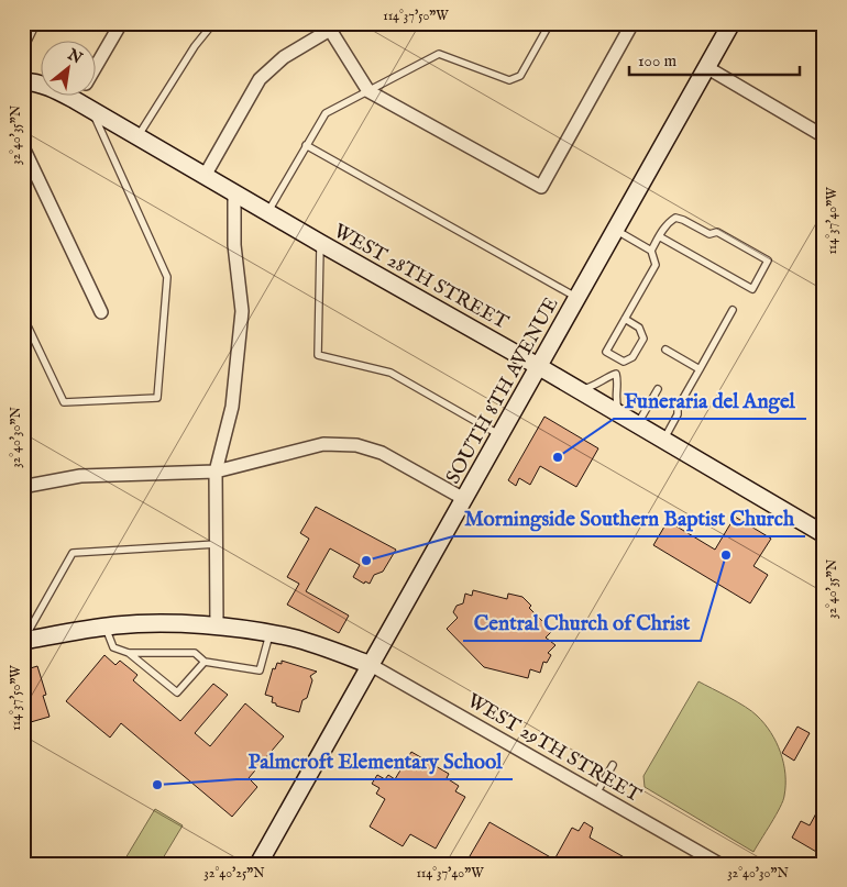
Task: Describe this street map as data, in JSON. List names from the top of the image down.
{
  "streets": {
    "street": ["WEST 28TH STREET", "SOUTH 8TH AVENUE", "WEST 29TH STREET"]
  },
  "crossings": [
    ["WEST 28TH STREET", "SOUTH 8TH AVENUE"],
    ["SOUTH 8TH AVENUE", "WEST 29TH STREET"]
  ],
  "places": [
    "Funeraria del Angel",
    "Central Church of Christ",
    "Morningside Southern Baptist Church",
    "Palmcroft Elementary School"
  ],
  "scale_bar": "100 m",
  "north": "top right",
  "coordinates": [
    "114°37'50\"W",
    "32°40'35\"N",
    "114°37'40\"W",
    "32°40'30\"N",
    "32°40'25\"N"
  ]
}
